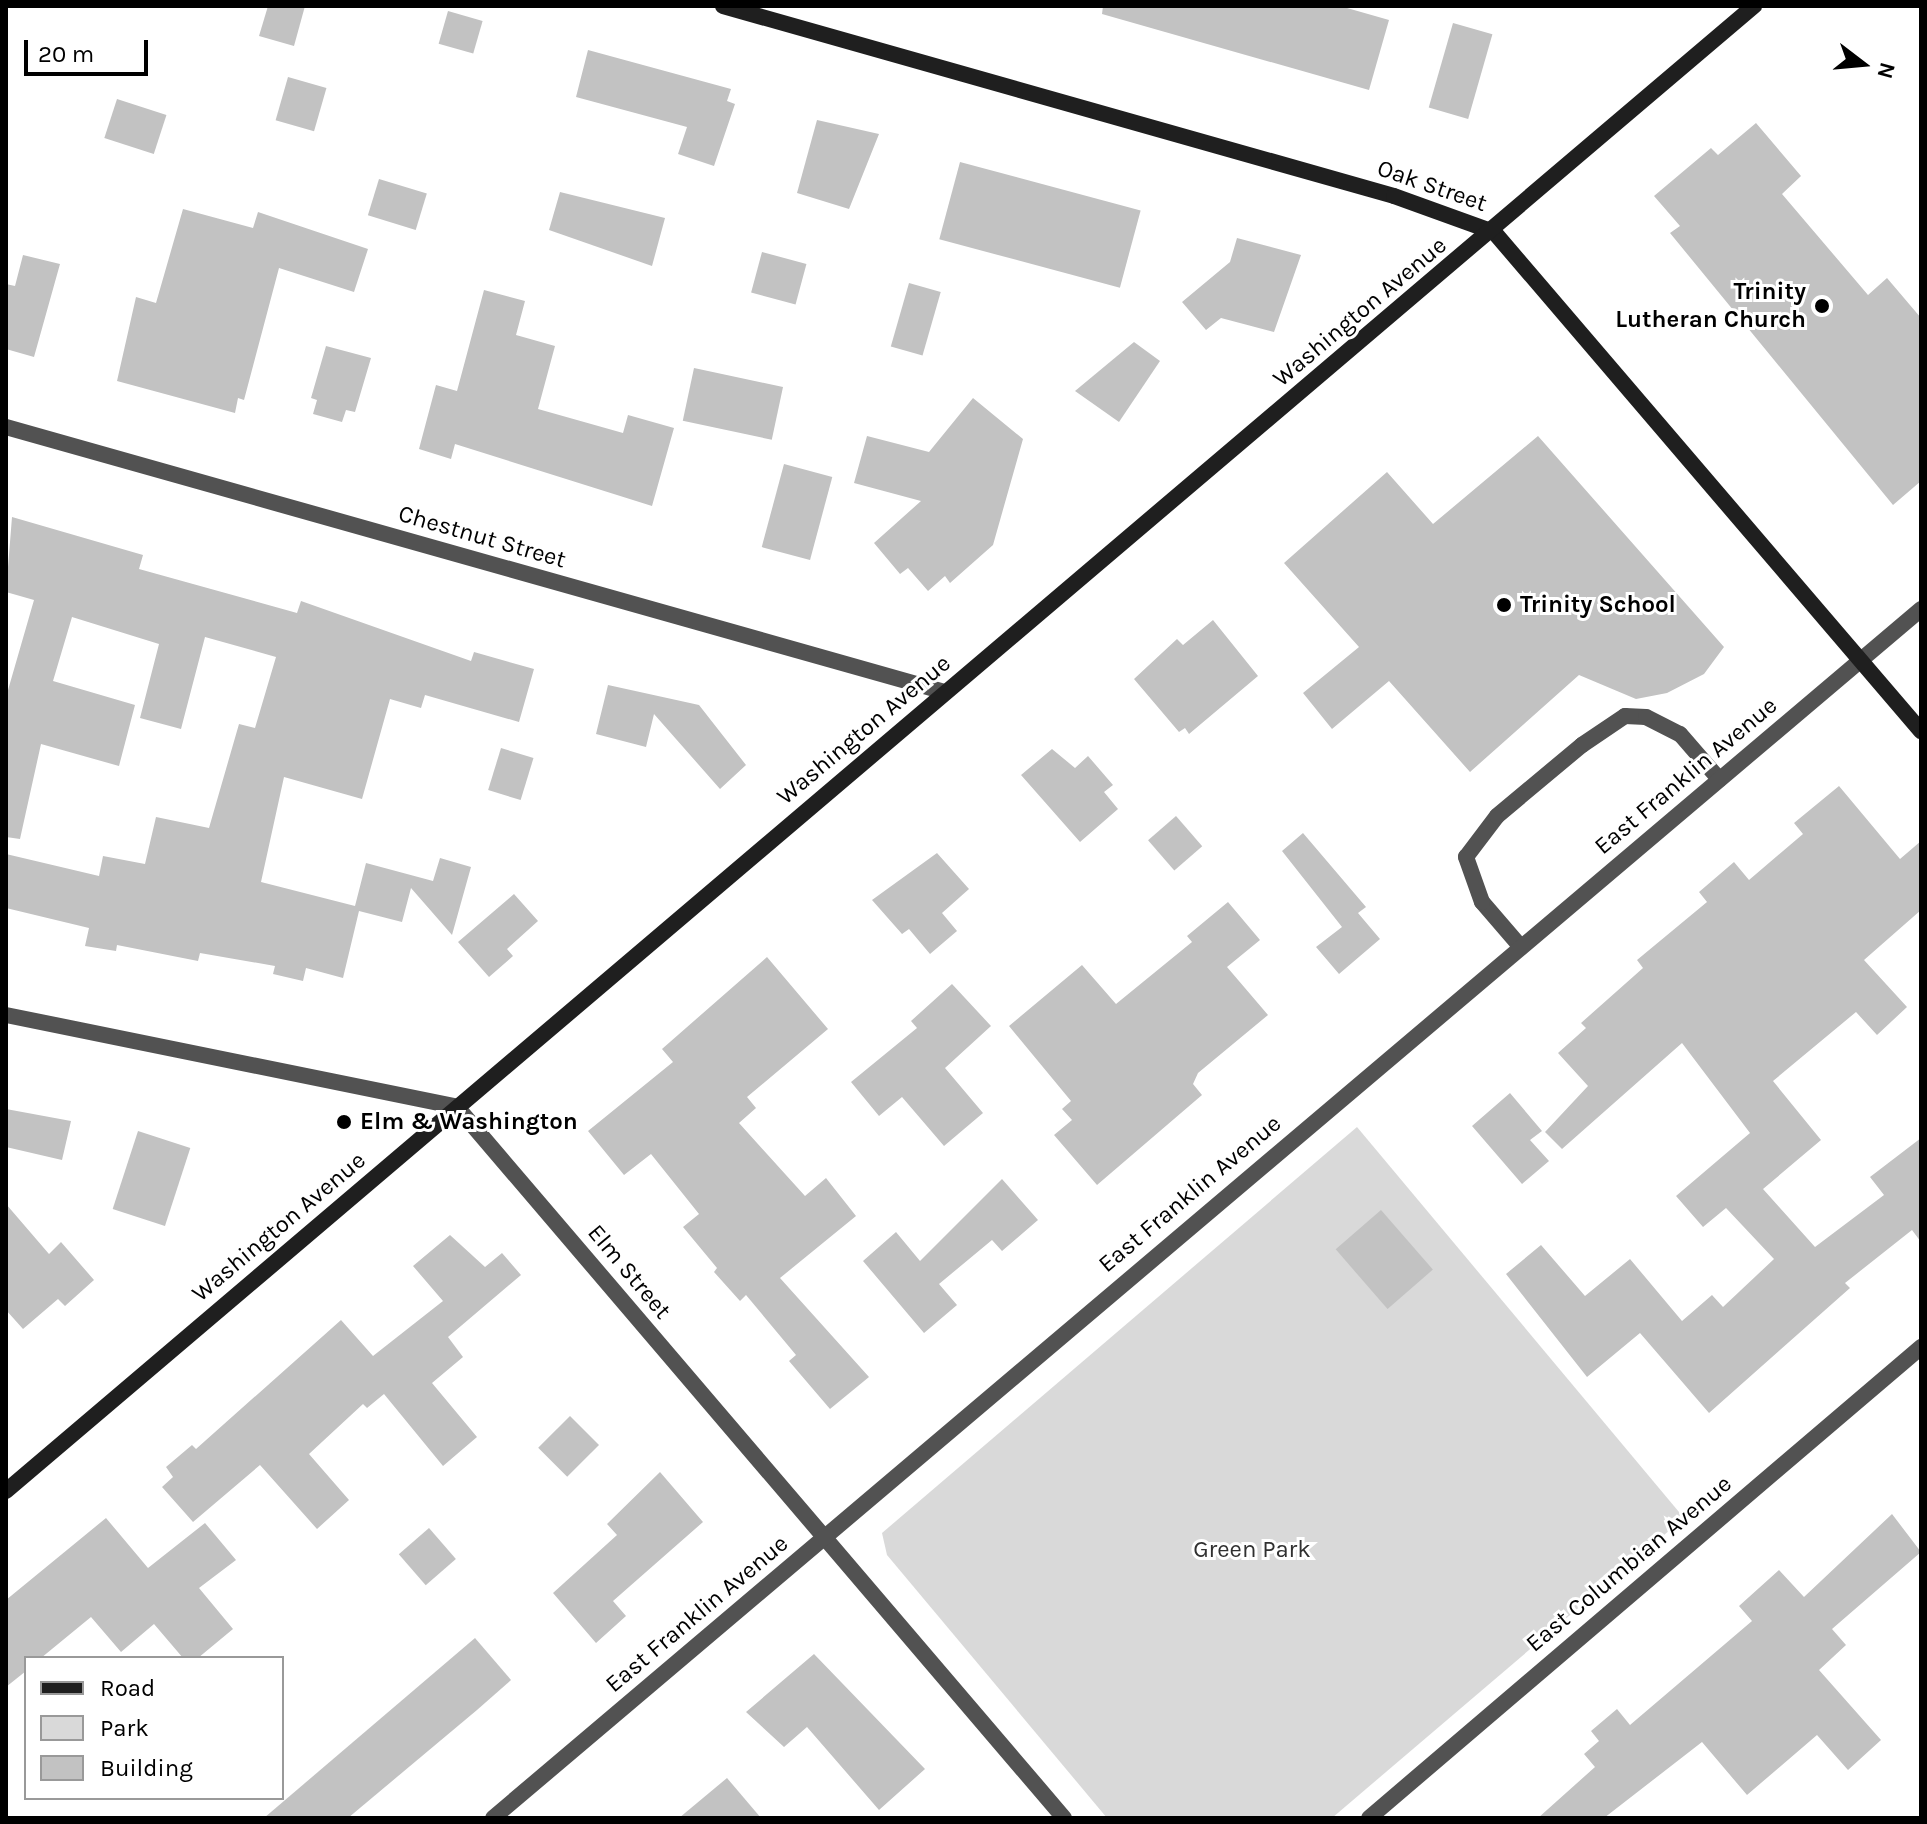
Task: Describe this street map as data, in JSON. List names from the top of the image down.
{
  "streets": {
    "street": [
      "Oak Street",
      "Washington Avenue",
      "Chestnut Street",
      "East Franklin Avenue",
      "Elm Street",
      "East Columbian Avenue"
    ]
  },
  "crossings": [
    ["Oak Street", "Washington Avenue"],
    ["Oak Street", "East Franklin Avenue"],
    ["Washington Avenue", "Chestnut Street"],
    ["Washington Avenue", "Elm Street"],
    ["East Franklin Avenue", "Elm Street"]
  ],
  "parks": ["Green Park"],
  "places": ["Trinity Lutheran Church", "Trinity School", "Elm & Washington"],
  "legend": ["Road", "Park", "Building"],
  "scale_bar": "20 m",
  "north": "right"
}
